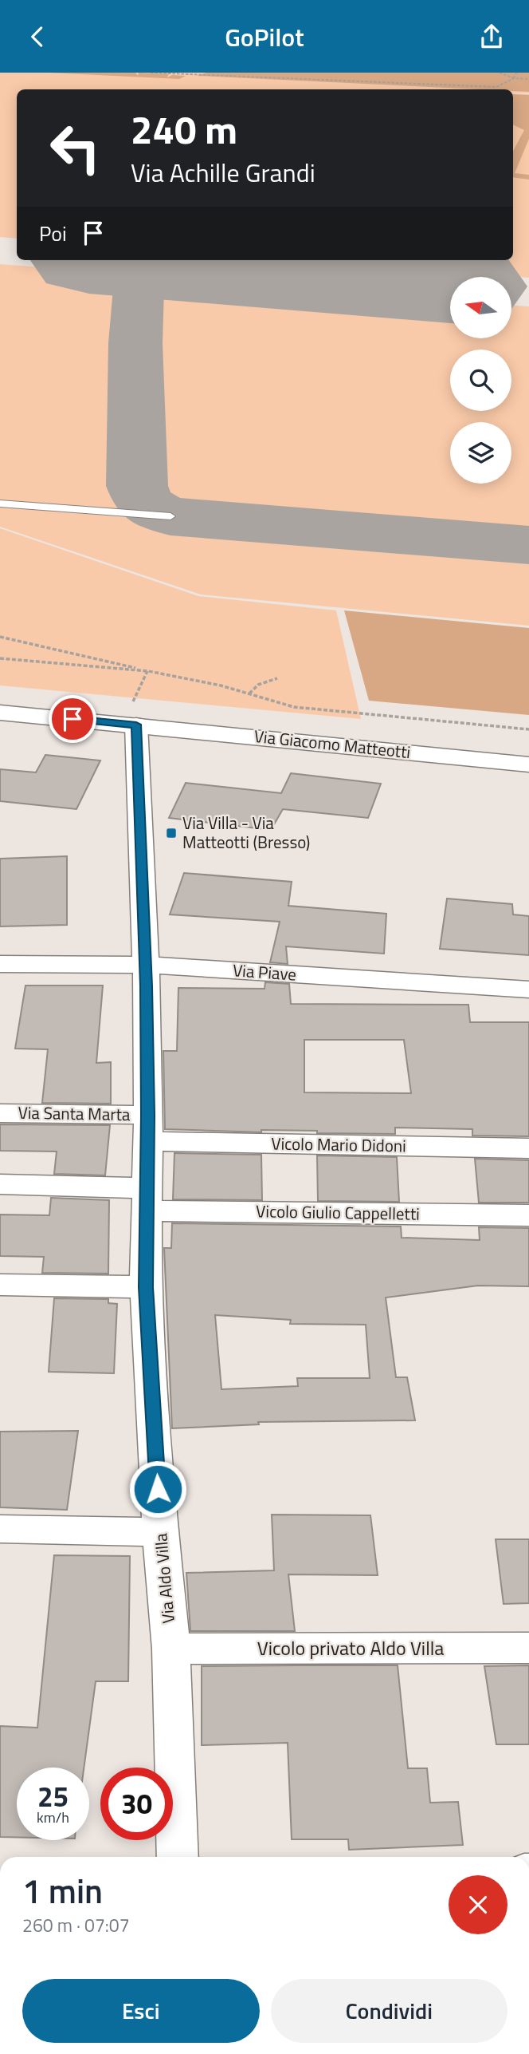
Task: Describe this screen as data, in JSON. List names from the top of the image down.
{
  "streets": {
    "street": [
      "Via Giacomo Matteotti",
      "Via Piave",
      "Via Santa Marta",
      "Vicolo Mario Didoni",
      "Vicolo Giulio Cappelletti",
      "Via Aldo Villa",
      "Vicolo privato Aldo Villa"
    ]
  },
  "crossings": [
    ["Via Giacomo Matteotti", "Via Aldo Villa"],
    ["Via Piave", "Via Aldo Villa"],
    ["Via Santa Marta", "Vicolo Mario Didoni"],
    ["Via Santa Marta", "Via Aldo Villa"],
    ["Vicolo Mario Didoni", "Via Aldo Villa"],
    ["Vicolo Giulio Cappelletti", "Via Aldo Villa"],
    ["Via Aldo Villa", "Vicolo privato Aldo Villa"]
  ],
  "places": {
    "transit": ["Via Villa - Via Matteotti (Bresso)"]
  },
  "north": "left",
  "page": {
    "header": "GoPilot",
    "turn": ["240 m", "Via Achille Grandi"],
    "then": "Poi",
    "speed": "25 km/h",
    "limit": "30",
    "heading": ["1 min", "260 m · 07:07"],
    "buttons": ["Esci", "Condividi"]
  }
}
